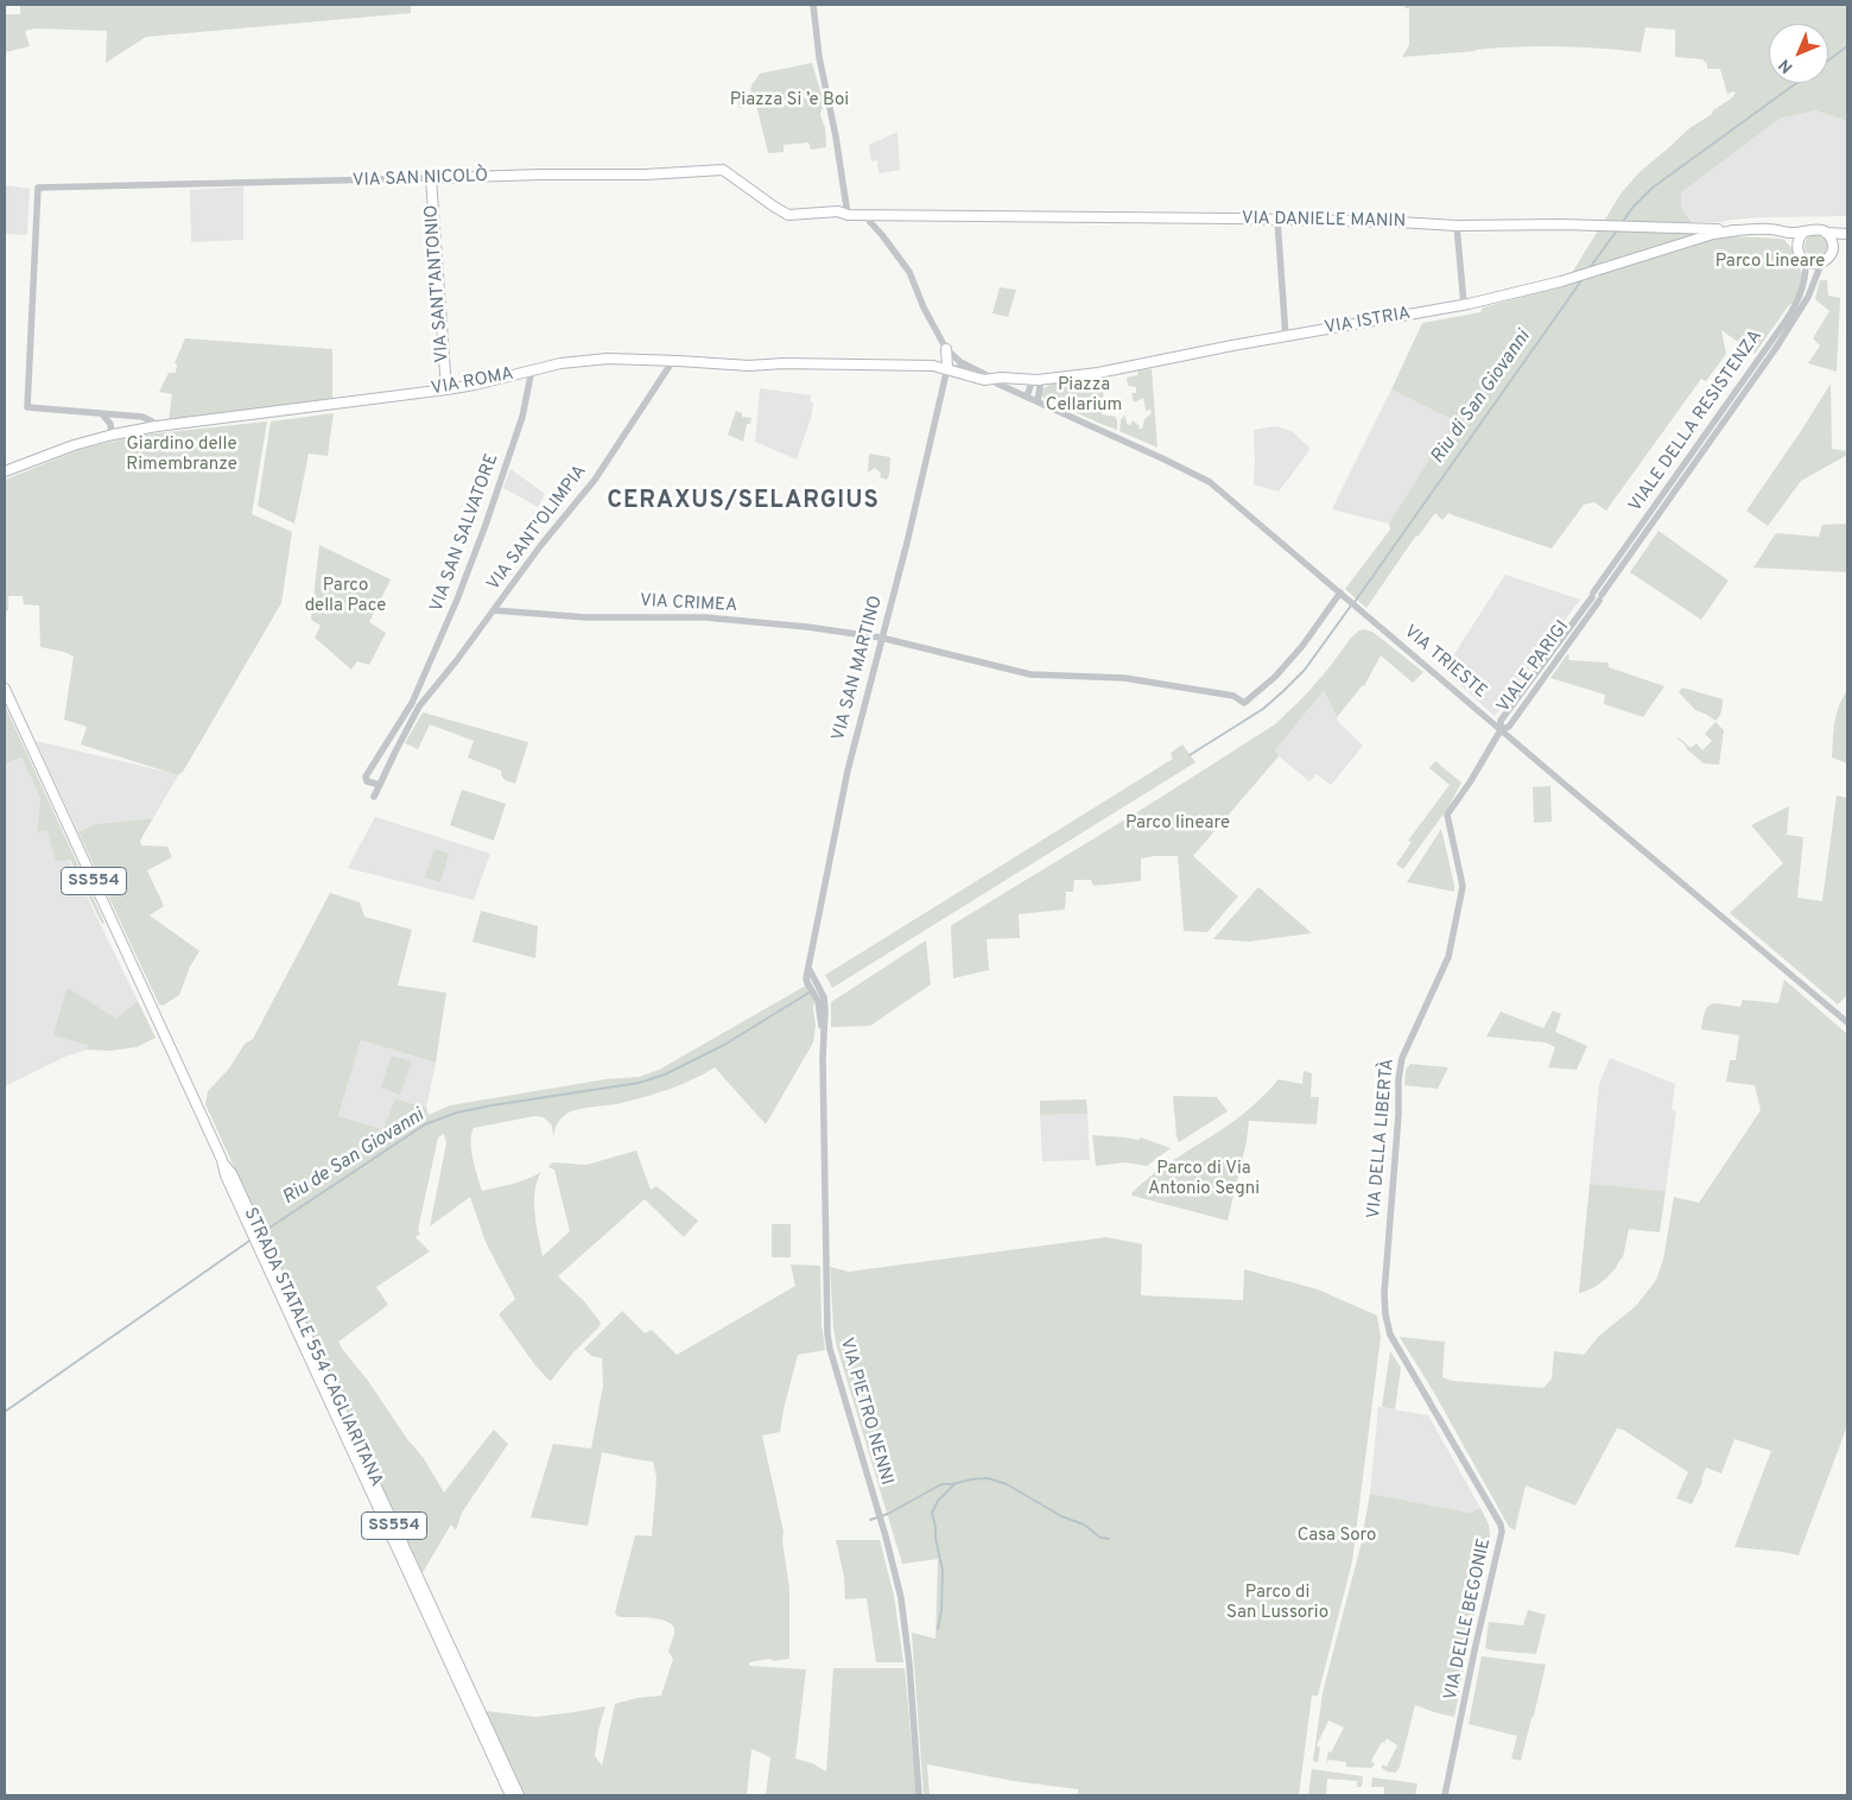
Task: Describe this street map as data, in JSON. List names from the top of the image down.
{
  "streets": {
    "main road": [
      "VIA SAN NICOLÒ",
      "VIA DANIELE MANIN",
      "VIA SANT'ANTONIO",
      "VIA ISTRIA",
      "VIA ROMA",
      "SS554",
      "STRADA STATALE 554 CAGLIARITANA"
    ],
    "street": [
      "VIALE DELLA RESISTENZA",
      "VIA SANT'OLIMPIA",
      "VIA SAN SALVATORE",
      "VIA CRIMEA",
      "VIA TRIESTE",
      "VIALE PARIGI",
      "VIA SAN MARTINO",
      "VIA DELLA LIBERTÀ",
      "VIA PIETRO NENNI",
      "VIA DELLE BEGONIE"
    ]
  },
  "crossings": [
    ["VIA SAN NICOLÒ", "VIA DANIELE MANIN"],
    ["VIA SAN NICOLÒ", "VIA SANT'ANTONIO"],
    ["VIA DANIELE MANIN", "VIA ISTRIA"],
    ["VIA DANIELE MANIN", "VIALE DELLA RESISTENZA"],
    ["VIA SANT'ANTONIO", "VIA ROMA"],
    ["VIA ISTRIA", "VIA ROMA"],
    ["VIA ISTRIA", "VIA TRIESTE"],
    ["VIA ISTRIA", "VIA SAN MARTINO"],
    ["VIA ROMA", "VIA SANT'OLIMPIA"],
    ["VIA ROMA", "VIA SAN SALVATORE"],
    ["VIA ROMA", "VIA SAN MARTINO"],
    ["VIALE DELLA RESISTENZA", "VIALE PARIGI"],
    ["VIA SANT'OLIMPIA", "VIA SAN SALVATORE"],
    ["VIA SANT'OLIMPIA", "VIA CRIMEA"],
    ["VIA CRIMEA", "VIA TRIESTE"],
    ["VIA CRIMEA", "VIA SAN MARTINO"],
    ["VIA TRIESTE", "VIALE PARIGI"],
    ["VIA TRIESTE", "VIA DELLA LIBERTÀ"],
    ["VIALE PARIGI", "VIA DELLA LIBERTÀ"],
    ["VIA SAN MARTINO", "VIA PIETRO NENNI"],
    ["VIA DELLA LIBERTÀ", "VIA DELLE BEGONIE"]
  ],
  "districts": ["CERAXUS/SELARGIUS"],
  "water": ["Riu di San Giovanni", "Riu de San Giovanni"],
  "parks": [
    "Piazza Si ’e Boi",
    "Parco Lineare",
    "Piazza Cellarium",
    "Giardino delle Rimembranze",
    "Parco della Pace",
    "Parco lineare",
    "Parco di Via Antonio Segni",
    "Casa Soro",
    "Parco di San Lussorio"
  ],
  "north": "bottom left"
}
